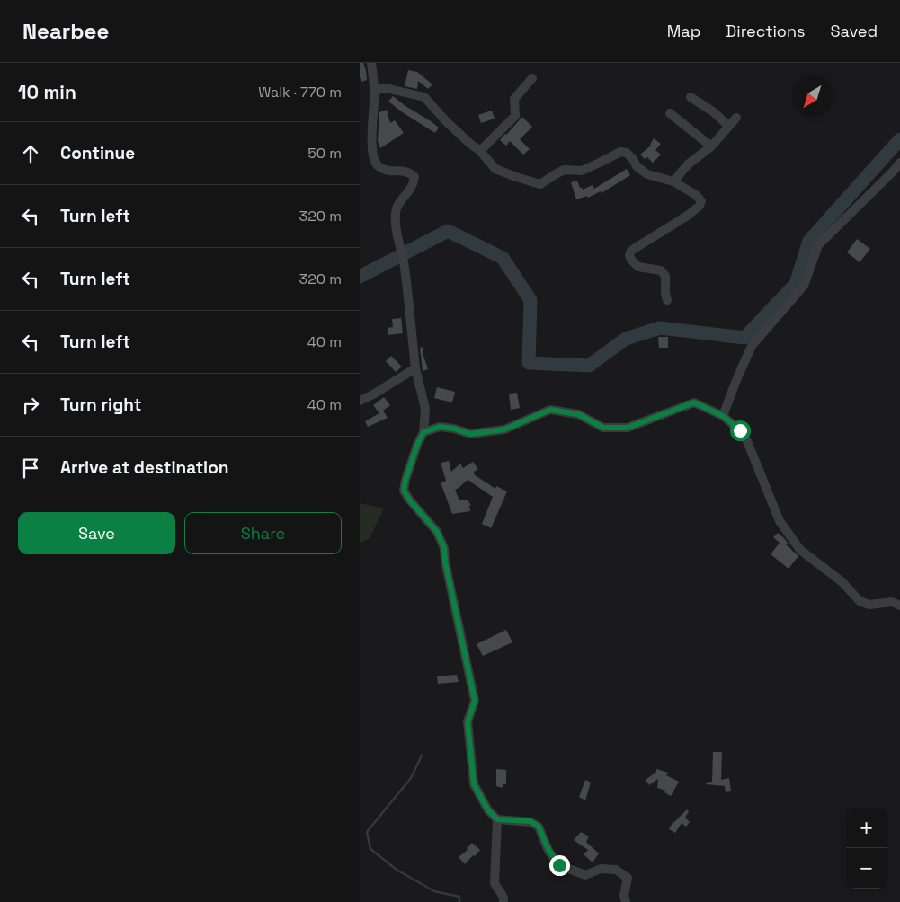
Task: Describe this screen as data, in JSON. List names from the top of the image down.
{
  "north": "bottom left",
  "page": {
    "header": "Nearbee",
    "nav": ["Map", "Directions", "Saved"],
    "heading": ["10 min", "Walk · 770 m"],
    "list": [
      ["Continue", "50 m"],
      ["Turn left", "320 m"],
      ["Turn left", "320 m"],
      ["Turn left", "40 m"],
      ["Turn right", "40 m"],
      "Arrive at destination"
    ],
    "buttons": ["Save", "Share"],
    "map_buttons": ["+", "−"]
  }
}
